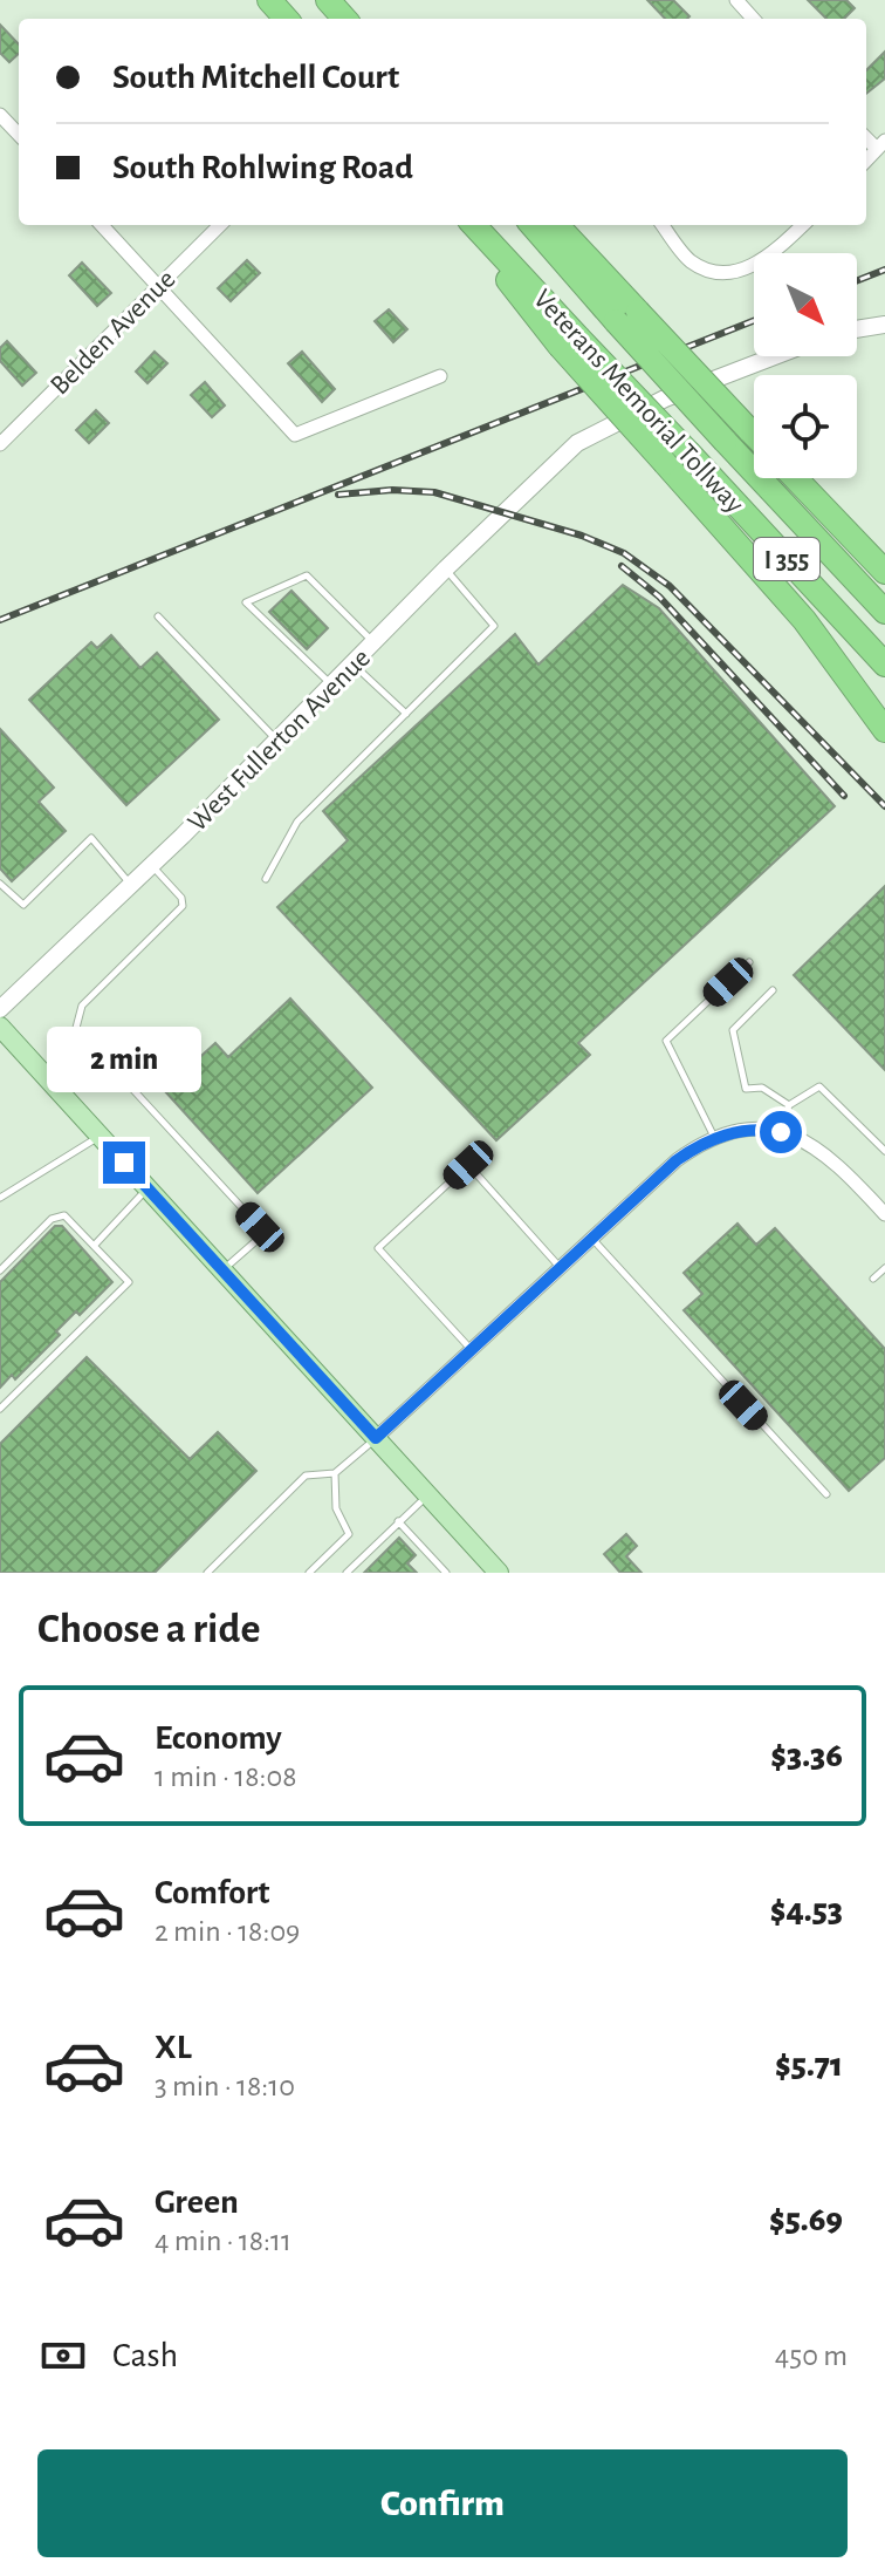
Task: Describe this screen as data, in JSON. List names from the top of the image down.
{
  "streets": {
    "highway": ["Veterans Memorial Tollway", "I 355"],
    "street": ["Belden Avenue", "West Fullerton Avenue"]
  },
  "north": "bottom right",
  "page": {
    "banner": ["South Mitchell Court", "South Rohlwing Road"],
    "bubble": "2 min",
    "heading": "Choose a ride",
    "list": [
      {
        "name": "Economy",
        "note": "1 min · 18:08",
        "value": "$3.36"
      },
      {
        "name": "Comfort",
        "note": "2 min · 18:09",
        "value": "$4.53"
      },
      {
        "name": "XL",
        "note": "3 min · 18:10",
        "value": "$5.71"
      },
      {
        "name": "Green",
        "note": "4 min · 18:11",
        "value": "$5.69"
      }
    ],
    "pay": ["Cash", "450 m"],
    "buttons": "Confirm"
  }
}
